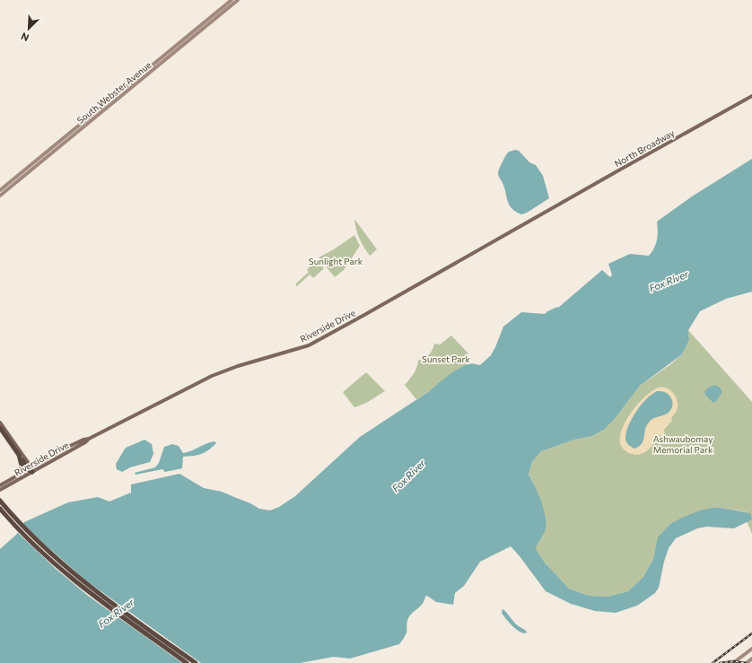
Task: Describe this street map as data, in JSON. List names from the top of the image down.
{
  "streets": {
    "main road": ["South Webster Avenue", "North Broadway", "Riverside Drive"]
  },
  "crossings": [
    ["North Broadway", "Riverside Drive"]
  ],
  "water": ["Fox River"],
  "parks": ["Sunlight Park", "Sunset Park", "Ashwaubomay Memorial Park"],
  "north": "bottom left"
}
